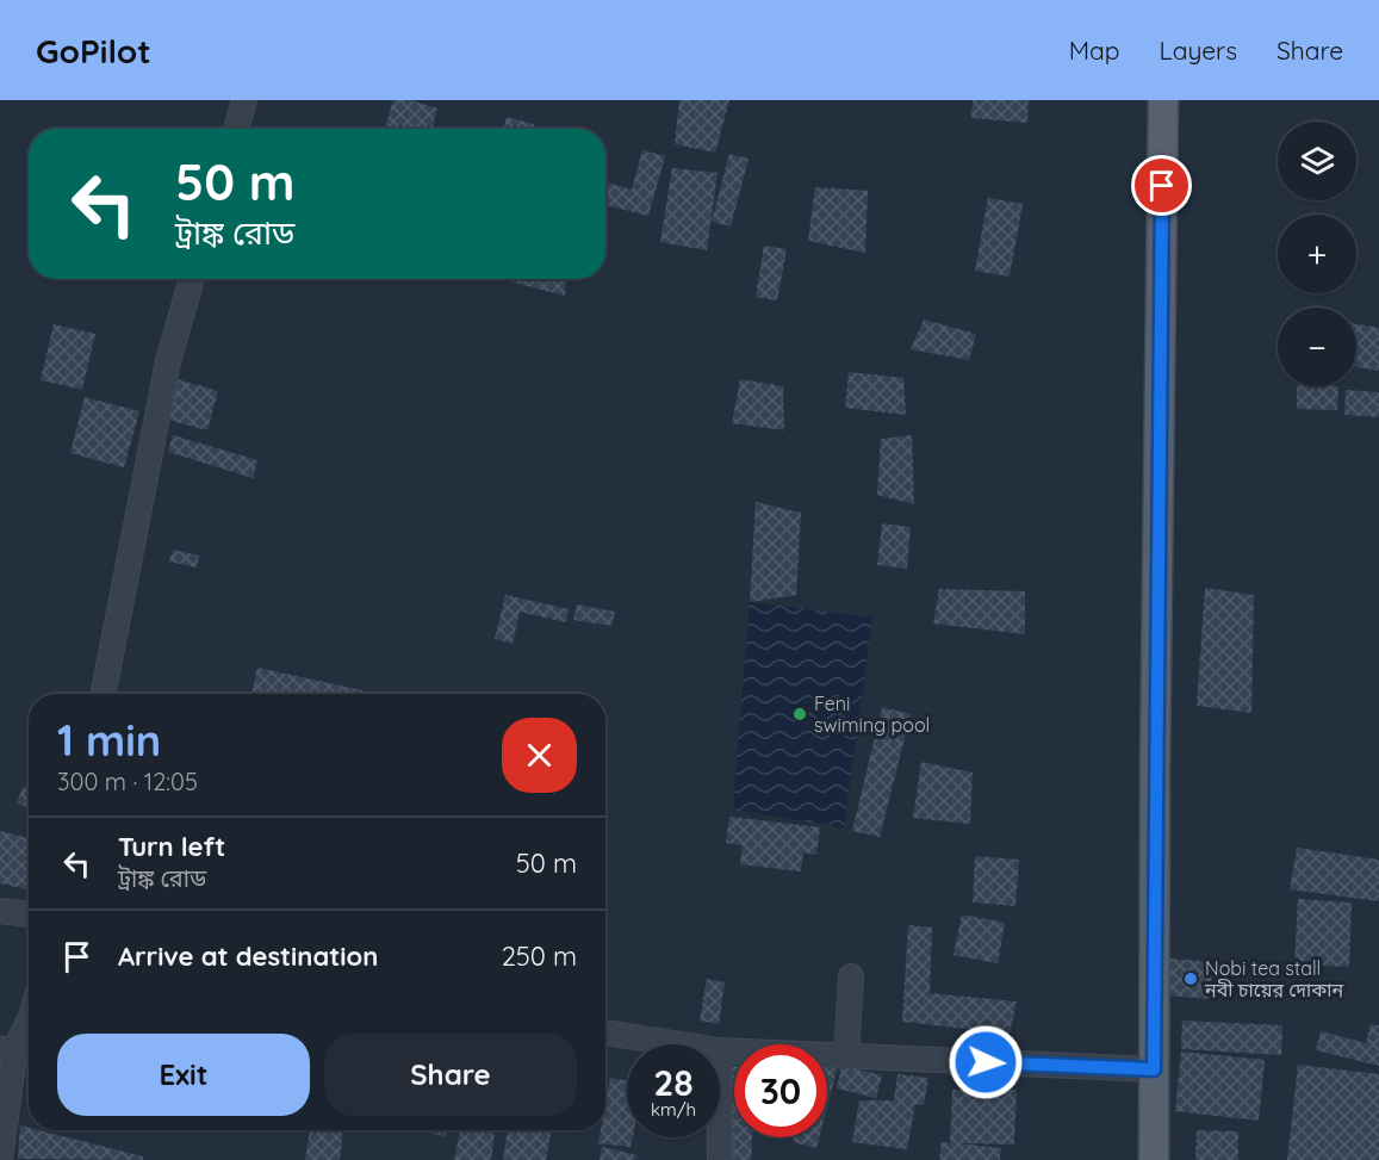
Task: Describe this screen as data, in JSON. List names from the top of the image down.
{
  "places": ["Feni swiming pool", "Nobi tea stall নবী চায়ের দোকান"],
  "page": {
    "header": "GoPilot",
    "nav": ["Map", "Layers", "Share"],
    "map_buttons": ["+", "−"],
    "turn": ["50 m", "ট্রাঙ্ক রোড"],
    "heading": ["1 min", "300 m · 12:05"],
    "list": [
      {
        "name": "Turn left",
        "note": "ট্রাঙ্ক রোড",
        "value": "50 m"
      },
      {
        "name": "Arrive at destination",
        "value": "250 m"
      }
    ],
    "buttons": ["Exit", "Share"],
    "speed": "28 km/h",
    "limit": "30"
  }
}
